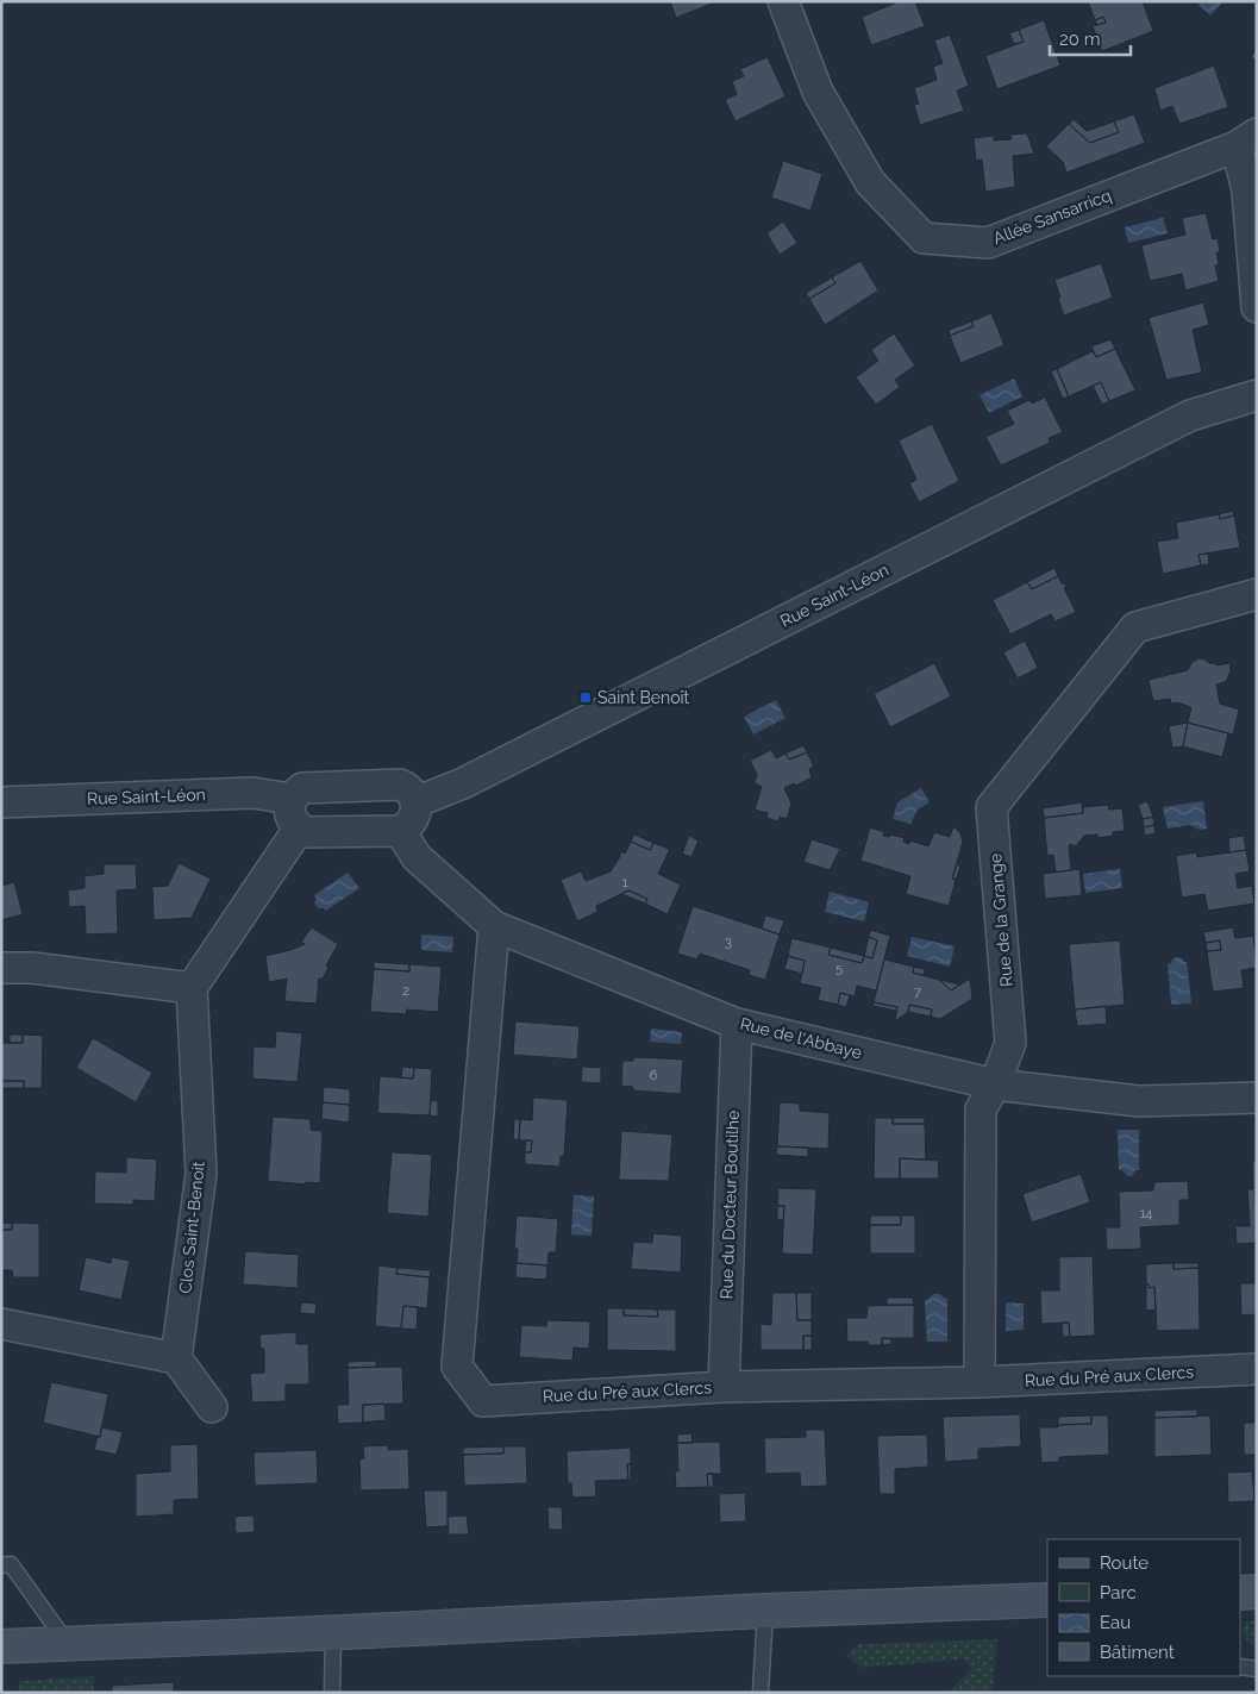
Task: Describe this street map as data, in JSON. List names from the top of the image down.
{
  "streets": {
    "street": [
      "Allée Sansarricq",
      "Rue Saint-Léon",
      "Rue de la Grange",
      "Rue de l'Abbaye",
      "Rue du Docteur Boutilhe",
      "Clos Saint-Benoit",
      "Rue du Pré aux Clercs"
    ]
  },
  "crossings": [
    ["Rue de la Grange", "Rue de l'Abbaye"],
    ["Rue de la Grange", "Rue du Pré aux Clercs"],
    ["Rue de l'Abbaye", "Rue du Docteur Boutilhe"],
    ["Rue de l'Abbaye", "Rue du Pré aux Clercs"],
    ["Rue du Docteur Boutilhe", "Rue du Pré aux Clercs"]
  ],
  "places": {
    "transit": ["Saint Benoît"]
  },
  "house_numbers": [
    "1",
    "3",
    "5",
    "2",
    "7",
    "6",
    "14"
  ],
  "legend": [
    "Route",
    "Parc",
    "Eau",
    "Bâtiment"
  ],
  "scale_bar": "20 m"
}
